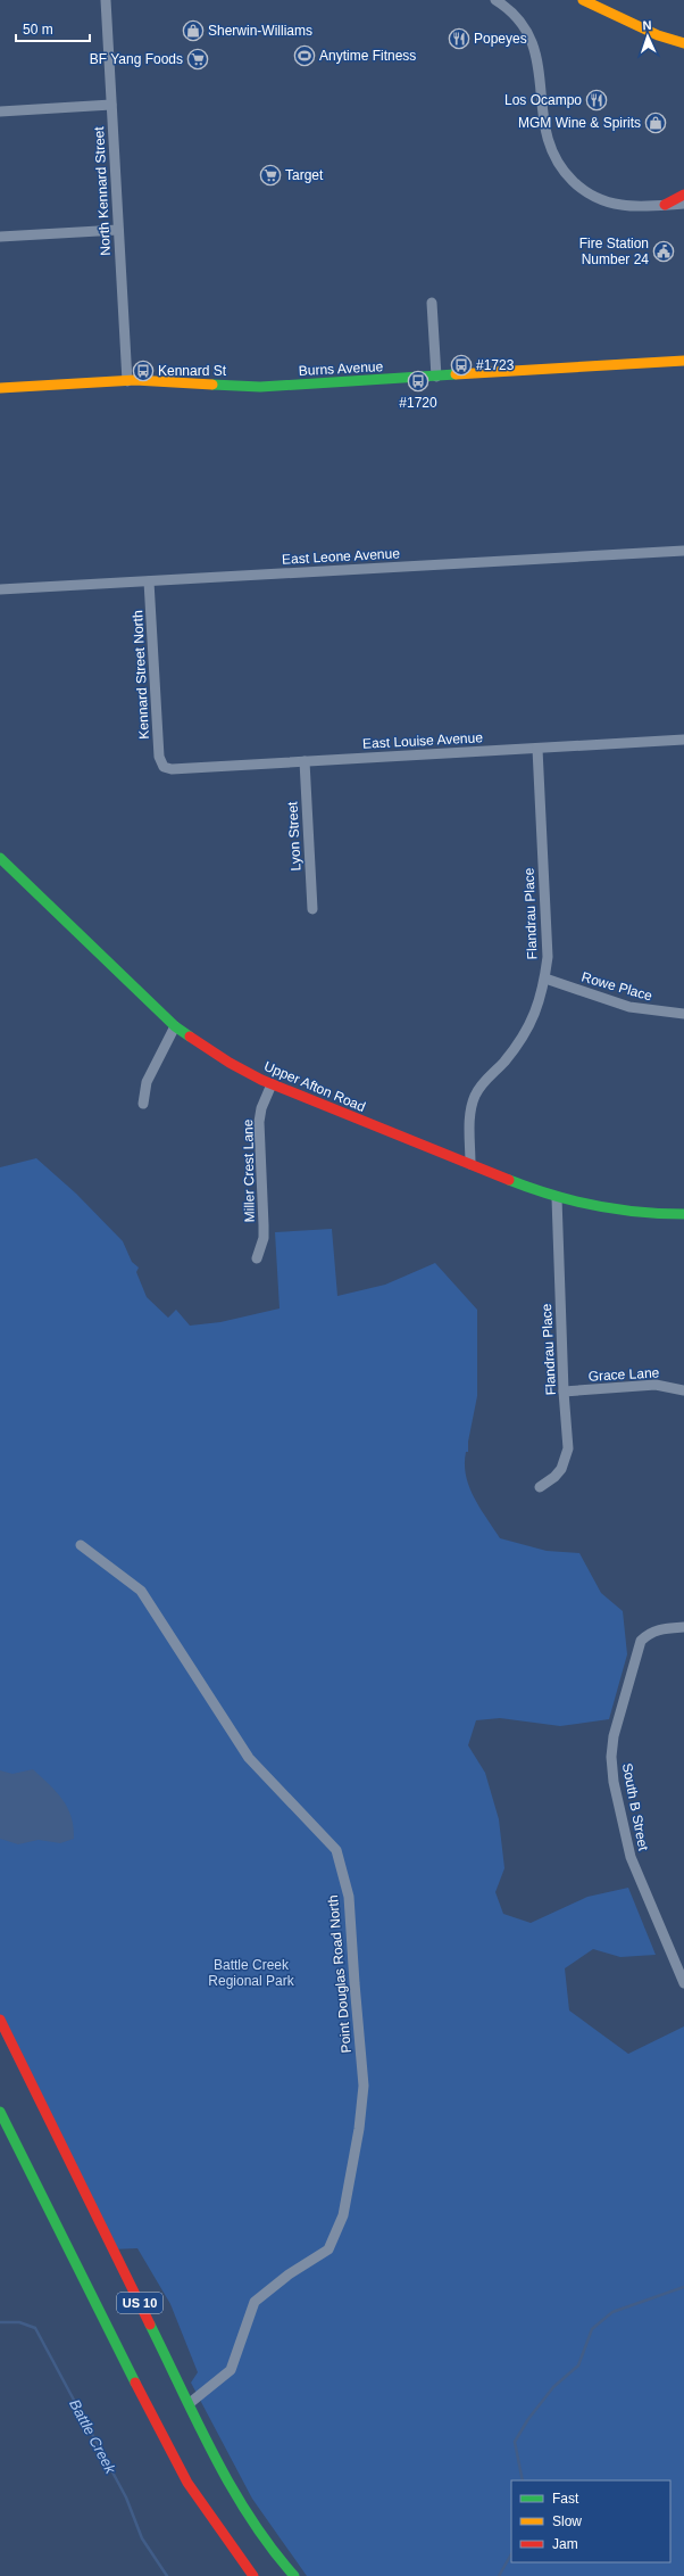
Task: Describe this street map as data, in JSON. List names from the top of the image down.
{
  "streets": {
    "main road": ["Burns Avenue", "Upper Afton Road", "US 10"],
    "street": [
      "North Kennard Street",
      "East Leone Avenue",
      "Kennard Street North",
      "East Louise Avenue",
      "Lyon Street",
      "Flandrau Place",
      "Rowe Place",
      "Miller Crest Lane",
      "Grace Lane",
      "South B Street",
      "Point Douglas Road North"
    ]
  },
  "crossings": [
    ["North Kennard Street", "Burns Avenue"],
    ["East Leone Avenue", "Kennard Street North"],
    ["Kennard Street North", "East Louise Avenue"],
    ["East Louise Avenue", "Lyon Street"],
    ["East Louise Avenue", "Flandrau Place"],
    ["Flandrau Place", "Rowe Place"],
    ["Flandrau Place", "Upper Afton Road"],
    ["Flandrau Place", "Grace Lane"],
    ["Upper Afton Road", "Miller Crest Lane"],
    ["Point Douglas Road North", "US 10"]
  ],
  "water": ["Battle Creek"],
  "parks": ["Battle Creek Regional Park"],
  "places": {
    "shop": ["Sherwin-Williams", "MGM Wine & Spirits"],
    "restaurant": ["Popeyes", "Los Ocampo"],
    "sports": ["Anytime Fitness"],
    "supermarket": ["BF Yang Foods", "Target"],
    "public building": ["Fire Station Number 24"],
    "bus stop": ["#1723", "Kennard St", "#1720"]
  },
  "legend": ["Fast", "Slow", "Jam"],
  "scale_bar": "50 m",
  "north": "top"
}
